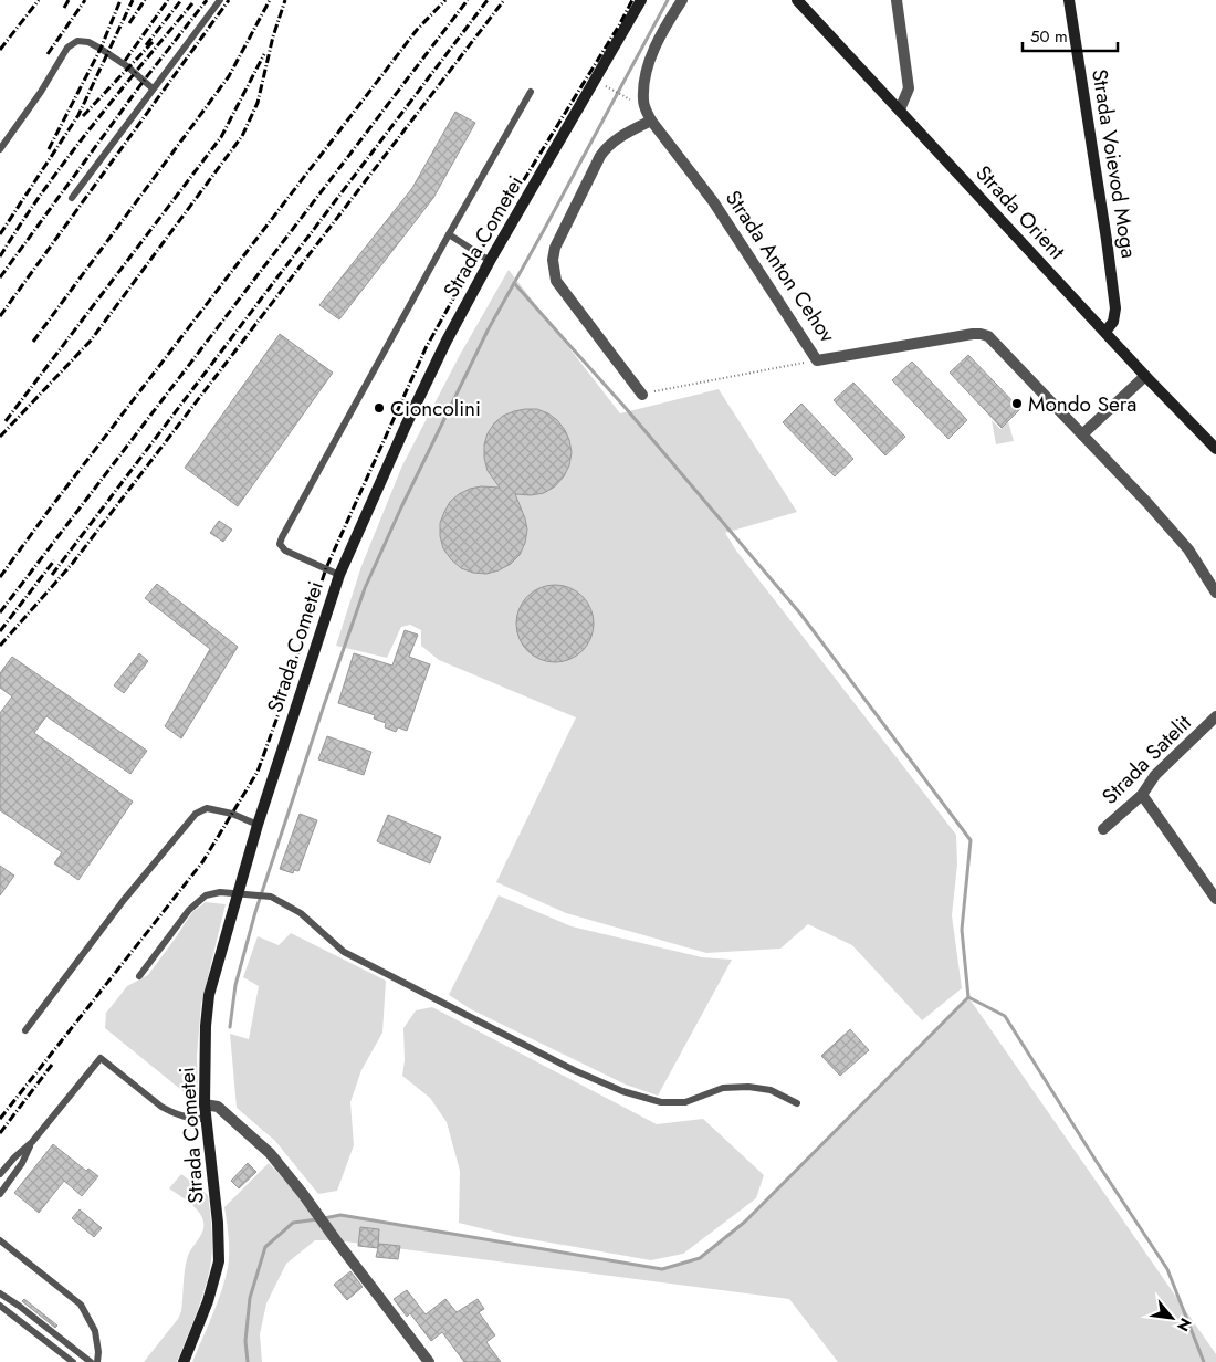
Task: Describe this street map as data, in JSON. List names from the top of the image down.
{
  "streets": {
    "street": [
      "Strada Voievod Moga",
      "Strada Orient",
      "Strada Cometei",
      "Strada Anton Cehov",
      "Strada Satelit"
    ]
  },
  "crossings": [
    ["Strada Voievod Moga", "Strada Orient"]
  ],
  "places": ["Mondo Sera", "Cioncolini"],
  "scale_bar": "50 m",
  "north": "bottom right"
}
